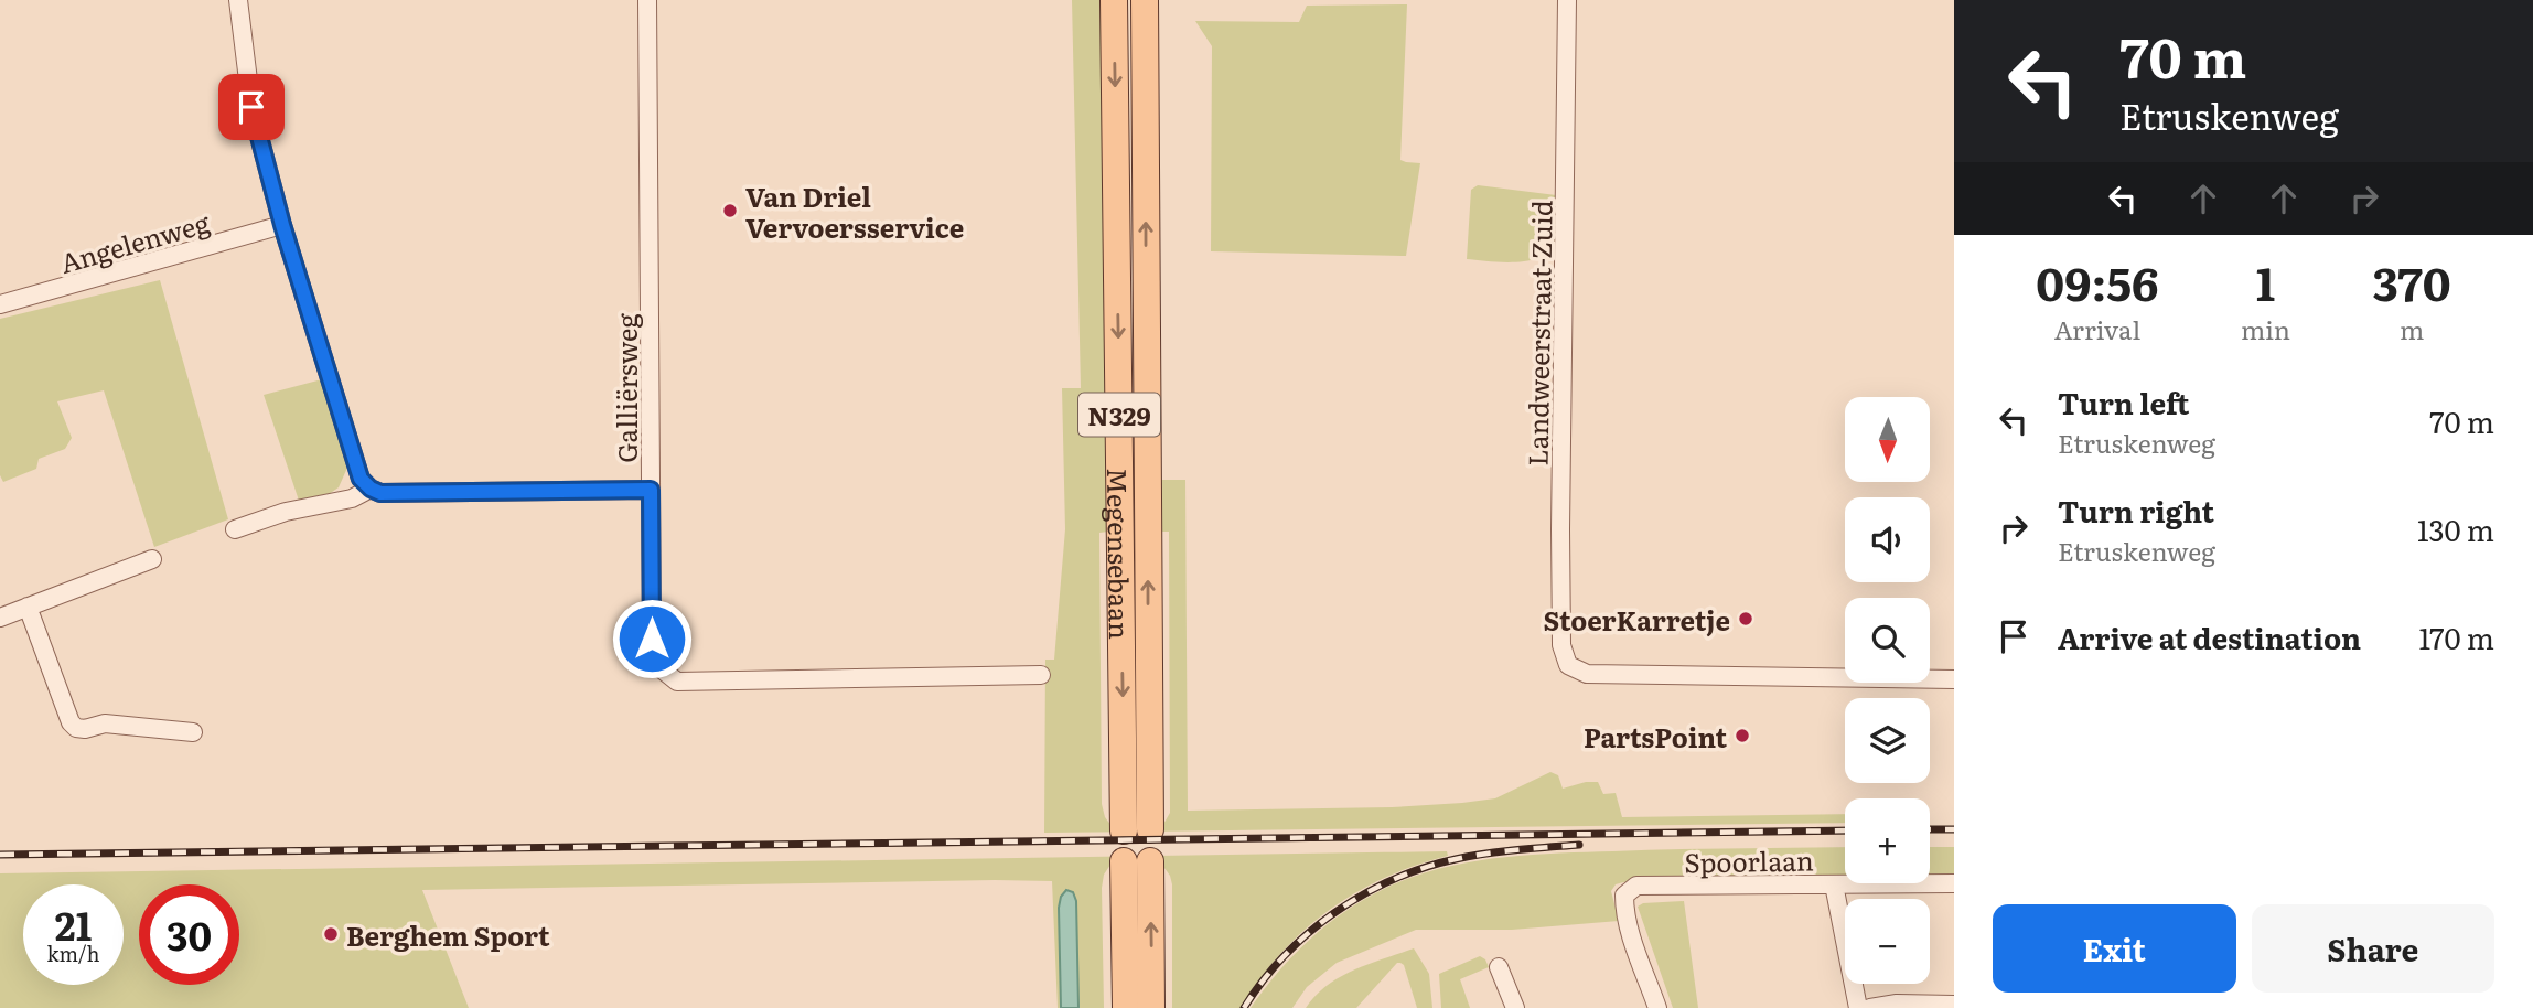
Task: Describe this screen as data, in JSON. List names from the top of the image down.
{
  "streets": {
    "main road": ["N329", "Megensebaan"],
    "street": [
      "Angelenweg",
      "Landweerstraat-Zuid",
      "Galliërsweg",
      "Spoorlaan"
    ]
  },
  "places": [
    "Van Driel Vervoersservice",
    "StoerKarretje",
    "PartsPoint",
    "Berghem Sport"
  ],
  "north": "bottom",
  "page": {
    "turn": ["70 m", "Etruskenweg"],
    "eta": [
      "09:56",
      "Arrival",
      "1",
      "min",
      "370",
      "m"
    ],
    "list": [
      {
        "name": "Turn left",
        "note": "Etruskenweg",
        "value": "70 m"
      },
      {
        "name": "Turn right",
        "note": "Etruskenweg",
        "value": "130 m"
      },
      {
        "name": "Arrive at destination",
        "value": "170 m"
      }
    ],
    "map_buttons": ["+", "−"],
    "speed": "21 km/h",
    "limit": "30",
    "buttons": ["Exit", "Share"]
  }
}
